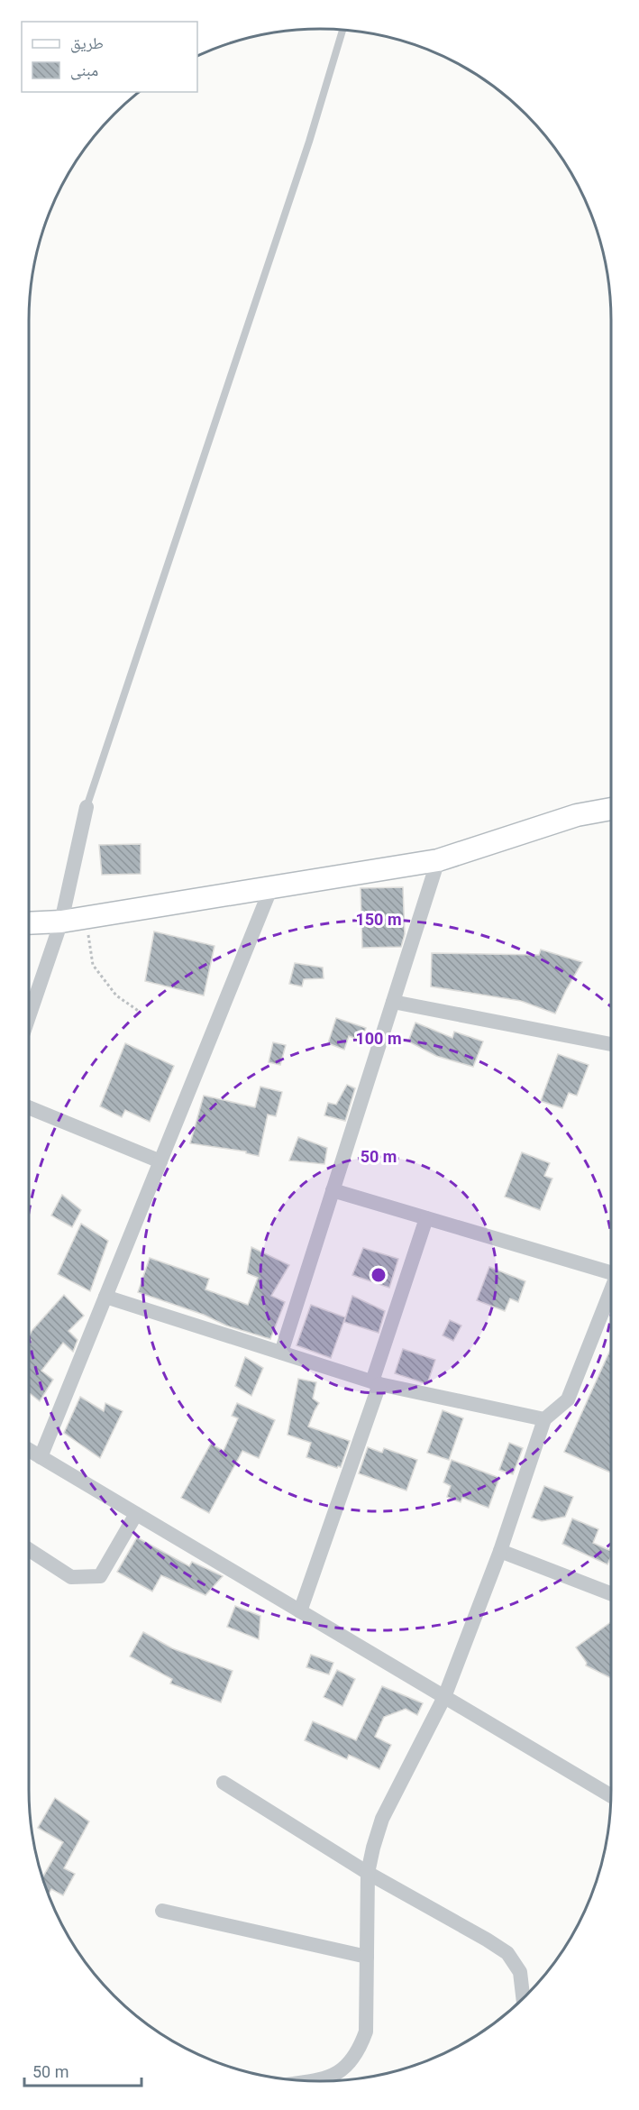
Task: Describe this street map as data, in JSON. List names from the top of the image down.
{
  "legend": ["طريق", "مبنى"],
  "scale_bar": "50 m",
  "rings": ["150 m", "100 m", "50 m"]
}
